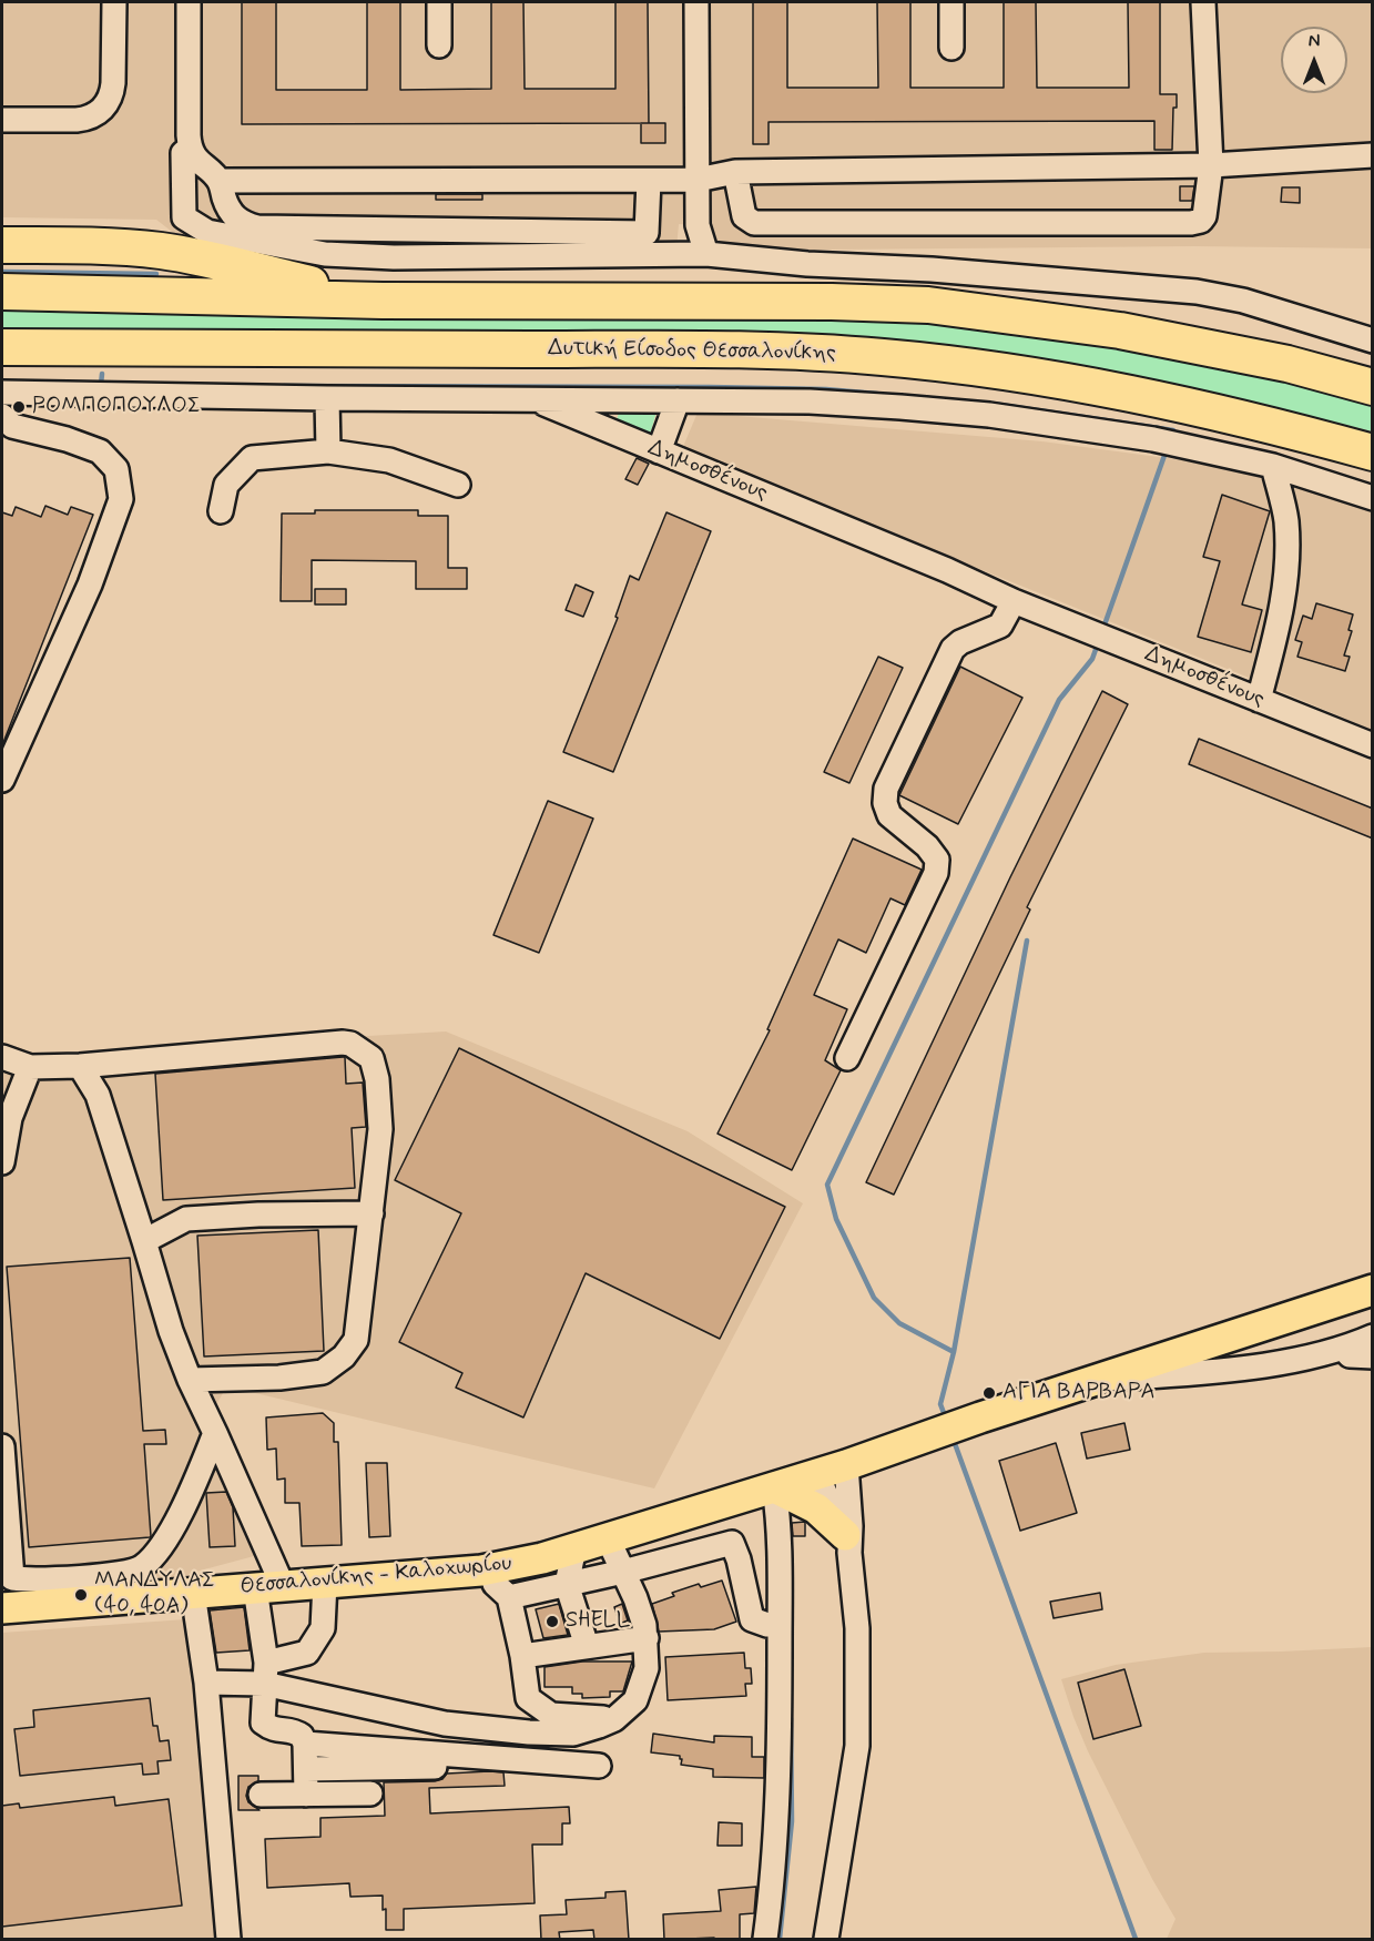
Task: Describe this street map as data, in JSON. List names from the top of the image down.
{
  "streets": {
    "highway": ["Δυτική Είσοδος Θεσσαλονίκης"],
    "main road": ["Θεσσαλονίκης - Καλοχωρίου"],
    "street": ["Δημοσθένους"]
  },
  "places": [
    "ΡΟΜΠΟΠΟΥΛΟΣ",
    "ΑΓΙΑ ΒΑΡΒΑΡΑ",
    "ΜΑΝΔΥΛΑΣ (40, 40Α)",
    "SHELL"
  ],
  "north": "top"
}
